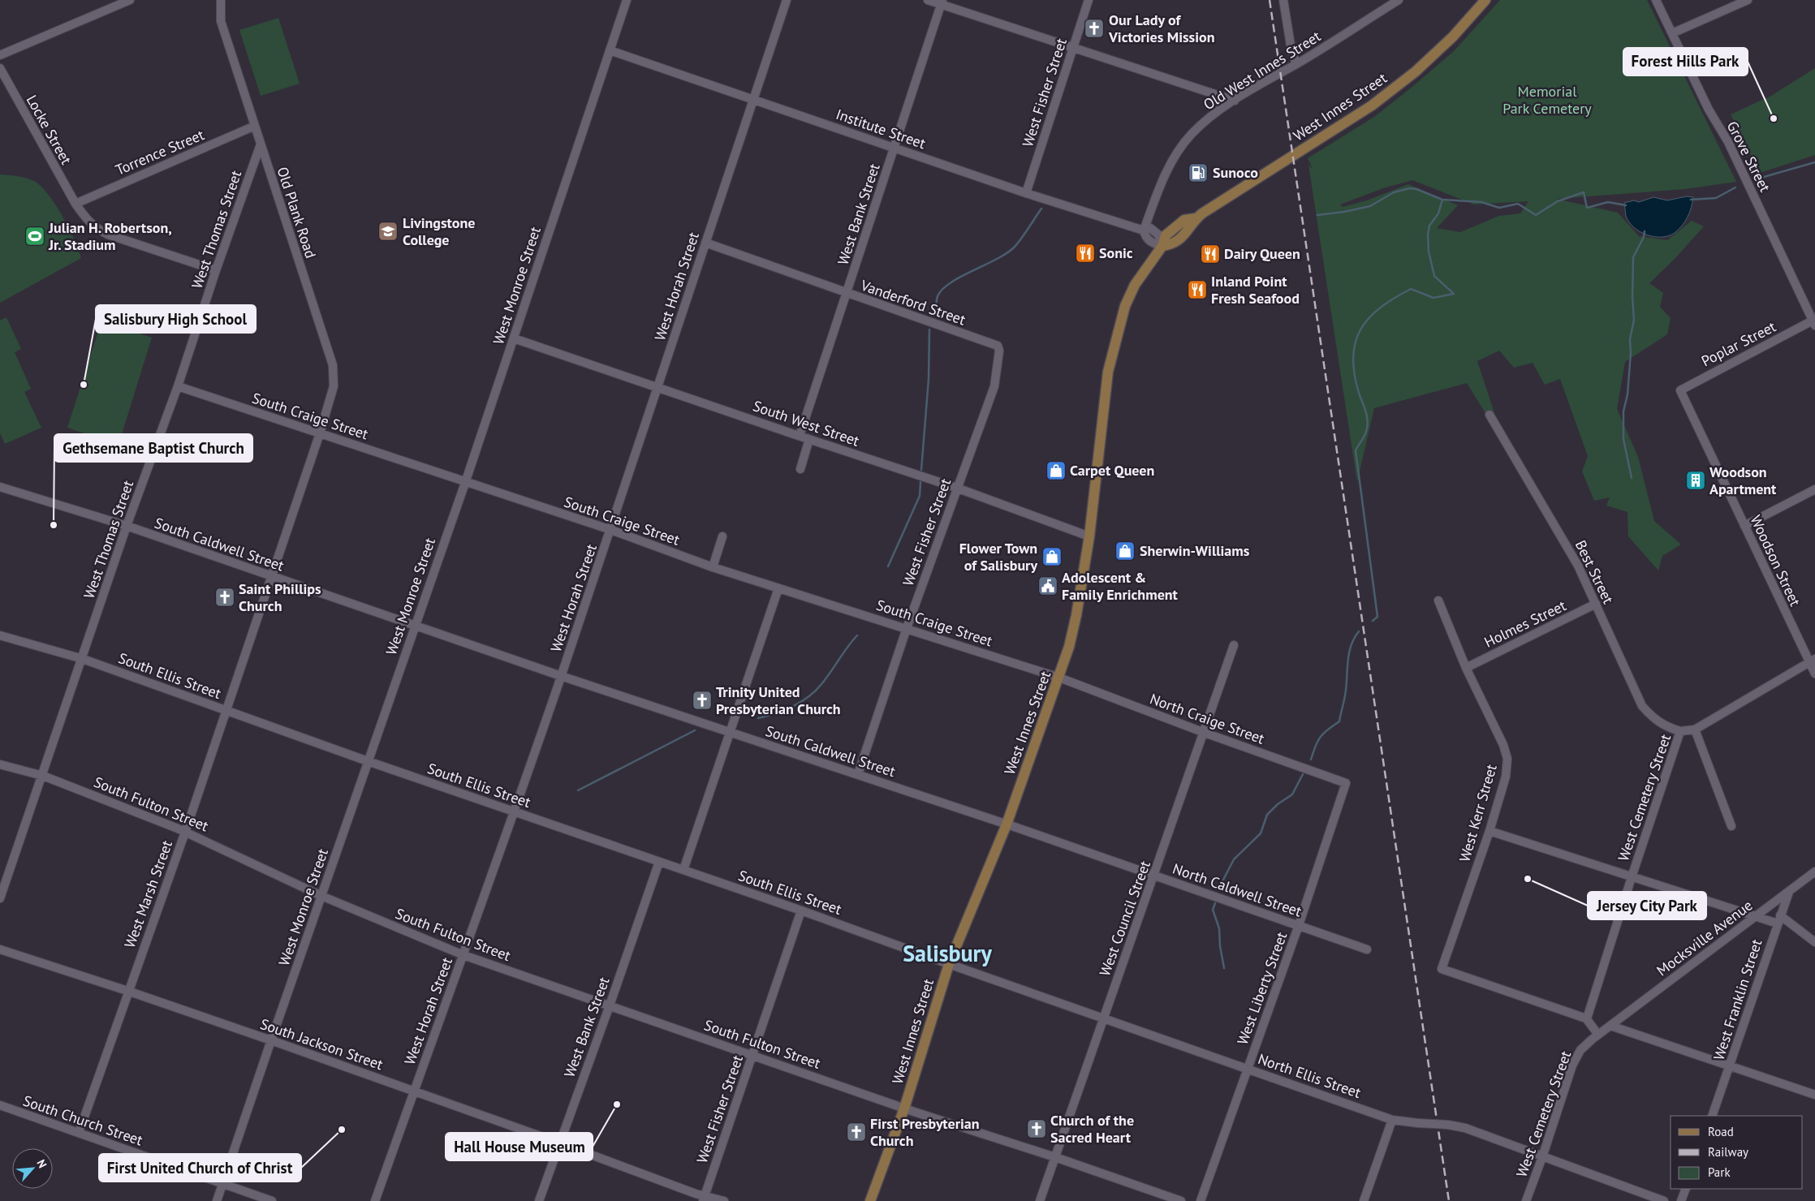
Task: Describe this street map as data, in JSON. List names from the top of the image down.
{
  "streets": {
    "main road": ["West Innes Street"],
    "street": [
      "Old West Innes Street",
      "West Fisher Street",
      "Institute Street",
      "Locke Street",
      "Torrence Street",
      "Grove Street",
      "Old Plank Road",
      "West Bank Street",
      "West Thomas Street",
      "West Monroe Street",
      "West Horah Street",
      "Vanderford Street",
      "Poplar Street",
      "South Craige Street",
      "South West Street",
      "South Caldwell Street",
      "Woodson Street",
      "Best Street",
      "Holmes Street",
      "South Ellis Street",
      "North Craige Street",
      "West Cemetery Street",
      "South Fulton Street",
      "West Kerr Street",
      "North Caldwell Street",
      "West Marsh Street",
      "West Council Street",
      "Mocksville Avenue",
      "West Liberty Street",
      "West Franklin Street",
      "South Jackson Street",
      "North Ellis Street",
      "South Church Street"
    ]
  },
  "crossings": [
    ["Old West Innes Street", "Institute Street"],
    ["West Fisher Street", "Institute Street"],
    ["West Fisher Street", "Vanderford Street"],
    ["West Fisher Street", "South Craige Street"],
    ["West Fisher Street", "South West Street"],
    ["West Fisher Street", "South Caldwell Street"],
    ["West Fisher Street", "South Ellis Street"],
    ["West Fisher Street", "South Fulton Street"],
    ["West Fisher Street", "South Jackson Street"],
    ["West Innes Street", "Institute Street"],
    ["West Innes Street", "South Craige Street"],
    ["West Innes Street", "South West Street"],
    ["West Innes Street", "South Caldwell Street"],
    ["West Innes Street", "South Ellis Street"],
    ["West Innes Street", "North Craige Street"],
    ["West Innes Street", "South Fulton Street"],
    ["West Innes Street", "North Caldwell Street"],
    ["West Innes Street", "North Ellis Street"],
    ["Institute Street", "West Bank Street"],
    ["Institute Street", "West Monroe Street"],
    ["Institute Street", "West Horah Street"],
    ["Locke Street", "Torrence Street"],
    ["Torrence Street", "Old Plank Road"],
    ["Grove Street", "Poplar Street"],
    ["Old Plank Road", "West Thomas Street"],
    ["Old Plank Road", "South Craige Street"],
    ["Old Plank Road", "West Marsh Street"],
    ["West Bank Street", "Vanderford Street"],
    ["West Bank Street", "South West Street"],
    ["West Bank Street", "South Ellis Street"],
    ["West Bank Street", "South Fulton Street"],
    ["West Bank Street", "South Jackson Street"],
    ["West Thomas Street", "South Craige Street"],
    ["West Thomas Street", "South Caldwell Street"],
    ["West Thomas Street", "South Ellis Street"],
    ["West Thomas Street", "South Fulton Street"],
    ["West Monroe Street", "South Craige Street"],
    ["West Monroe Street", "South West Street"],
    ["West Monroe Street", "South Caldwell Street"],
    ["West Monroe Street", "South Ellis Street"],
    ["West Monroe Street", "South Fulton Street"],
    ["West Monroe Street", "South Jackson Street"],
    ["West Monroe Street", "South Church Street"],
    ["West Horah Street", "Vanderford Street"],
    ["West Horah Street", "South Craige Street"],
    ["West Horah Street", "South West Street"],
    ["West Horah Street", "South Caldwell Street"],
    ["West Horah Street", "South Ellis Street"],
    ["West Horah Street", "South Fulton Street"],
    ["West Horah Street", "South Jackson Street"],
    ["Poplar Street", "Woodson Street"],
    ["South Craige Street", "North Craige Street"],
    ["South Craige Street", "West Marsh Street"],
    ["South Caldwell Street", "North Caldwell Street"],
    ["South Caldwell Street", "West Marsh Street"],
    ["Woodson Street", "West Cemetery Street"],
    ["Best Street", "Holmes Street"],
    ["Best Street", "West Cemetery Street"],
    ["Holmes Street", "West Kerr Street"],
    ["South Ellis Street", "West Marsh Street"],
    ["South Ellis Street", "North Ellis Street"],
    ["North Craige Street", "West Council Street"],
    ["North Craige Street", "West Liberty Street"],
    ["West Cemetery Street", "West Kerr Street"],
    ["West Cemetery Street", "Mocksville Avenue"],
    ["West Cemetery Street", "North Ellis Street"],
    ["South Fulton Street", "West Marsh Street"],
    ["South Fulton Street", "West Council Street"],
    ["North Caldwell Street", "West Council Street"],
    ["North Caldwell Street", "West Liberty Street"],
    ["West Marsh Street", "South Jackson Street"],
    ["West Marsh Street", "South Church Street"],
    ["West Council Street", "North Ellis Street"],
    ["Mocksville Avenue", "West Franklin Street"],
    ["West Liberty Street", "North Ellis Street"]
  ],
  "districts": ["Salisbury"],
  "parks": ["Memorial Park Cemetery"],
  "places": {
    "church": [
      "Our Lady of Victories Mission",
      "Saint Phillips Church",
      "Trinity United Presbyterian Church",
      "Church of the Sacred Heart",
      "First Presbyterian Church"
    ],
    "other": [
      "Forest Hills Park",
      "Salisbury High School",
      "Gethsemane Baptist Church",
      "Jersey City Park",
      "Hall House Museum",
      "First United Church of Christ"
    ],
    "fuel station": ["Sunoco"],
    "school or university": ["Livingstone College"],
    "sports": ["Julian H. Robertson, Jr. Stadium"],
    "restaurant": ["Sonic", "Dairy Queen", "Inland Point Fresh Seafood"],
    "shop": ["Carpet Queen", "Sherwin-Williams", "Flower Town of Salisbury"],
    "building": ["Woodson Apartment"],
    "public building": ["Adolescent & Family Enrichment"]
  },
  "legend": ["Road", "Railway", "Park"],
  "north": "top right"
}
